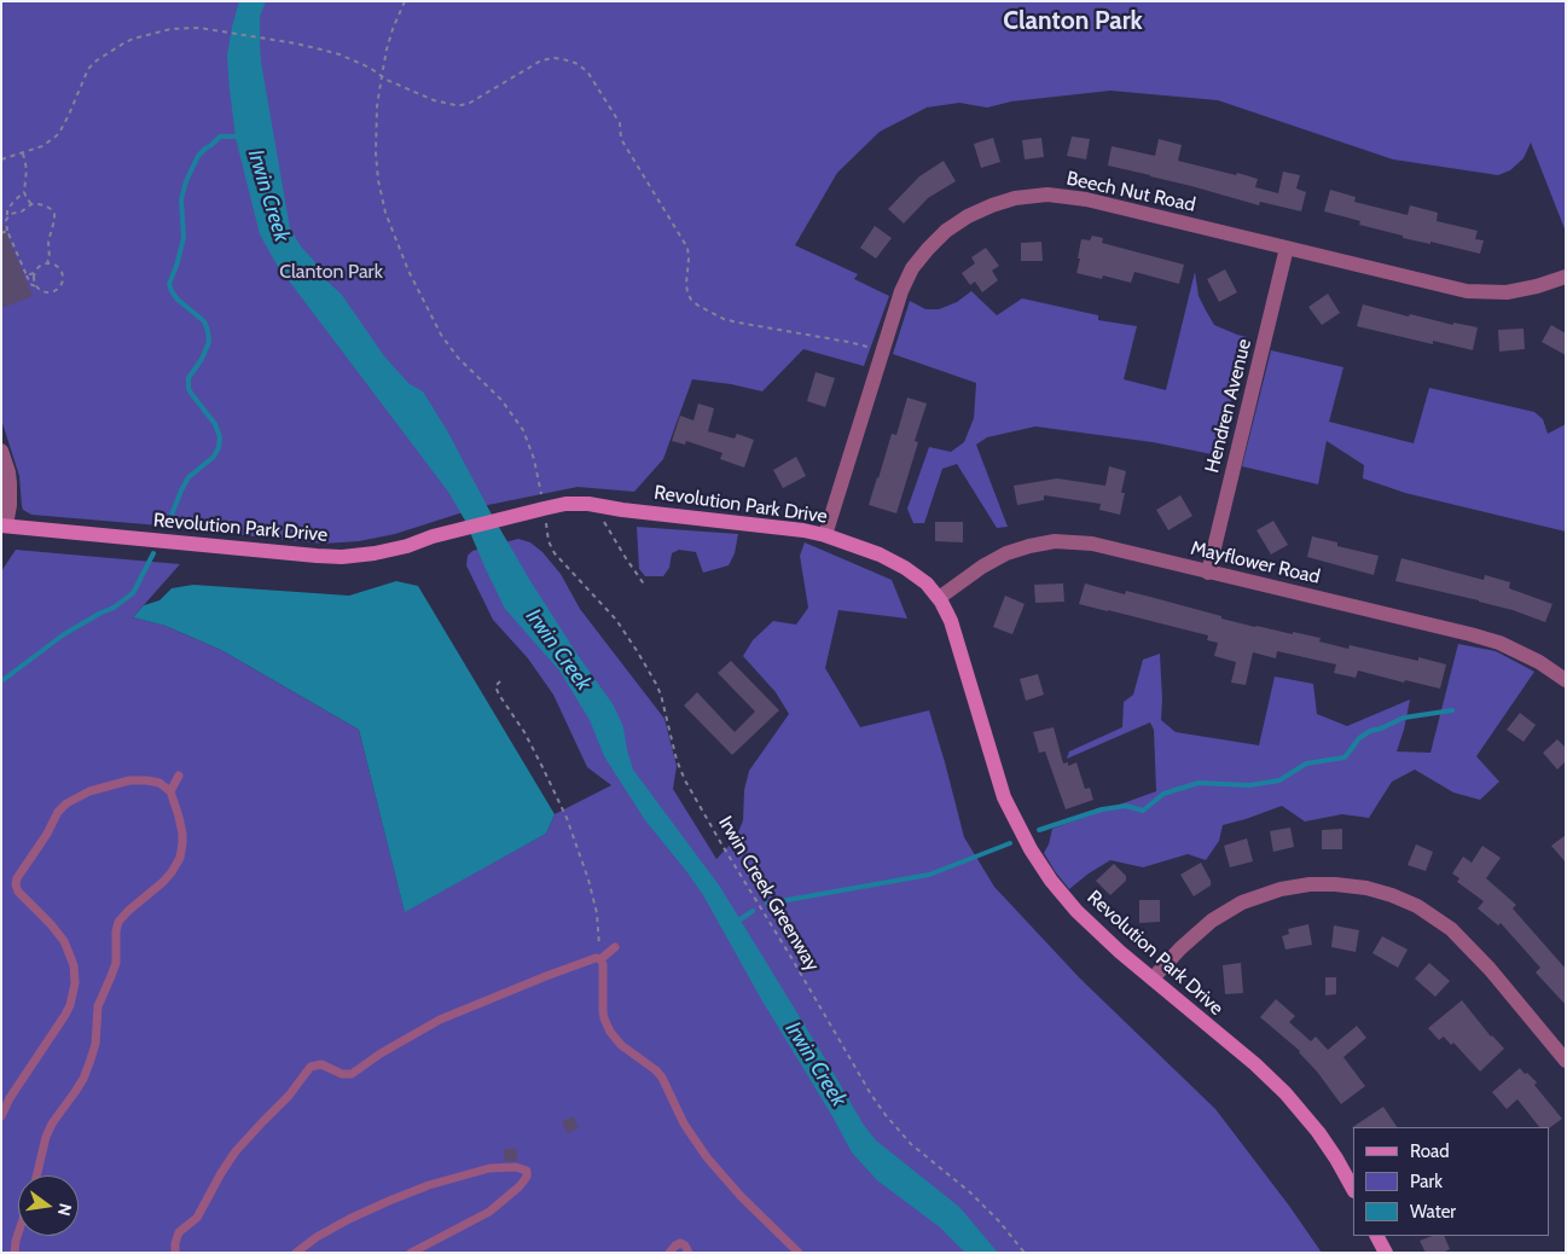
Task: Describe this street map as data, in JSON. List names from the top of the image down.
{
  "streets": {
    "street": [
      "Beech Nut Road",
      "Hendren Avenue",
      "Revolution Park Drive",
      "Mayflower Road"
    ],
    "path": ["Irwin Creek Greenway"]
  },
  "crossings": [
    ["Beech Nut Road", "Hendren Avenue"],
    ["Beech Nut Road", "Revolution Park Drive"],
    ["Hendren Avenue", "Mayflower Road"],
    ["Revolution Park Drive", "Mayflower Road"]
  ],
  "districts": ["Clanton Park"],
  "water": ["Irwin Creek"],
  "parks": ["Clanton Park"],
  "legend": ["Road", "Park", "Water"],
  "north": "right"
}
